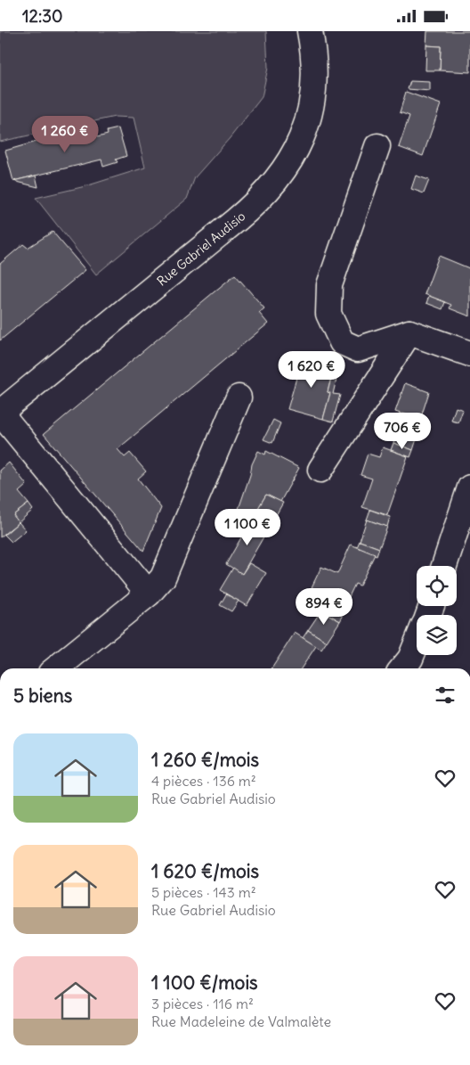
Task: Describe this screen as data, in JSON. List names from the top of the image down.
{
  "streets": {
    "street": ["Rue Gabriel Audisio"]
  },
  "page": {
    "status": "12:30",
    "price": [
      "1 260 €",
      "1 620 €",
      "706 €",
      "1 100 €",
      "894 €"
    ],
    "heading": "5 biens",
    "list": [
      {
        "name": "1 260 €/mois",
        "note": "4 pièces · 136 m² · Rue Gabriel Audisio"
      },
      {
        "name": "1 620 €/mois",
        "note": "5 pièces · 143 m² · Rue Gabriel Audisio"
      },
      {
        "name": "1 100 €/mois",
        "note": "3 pièces · 116 m² · Rue Madeleine de Valmalète"
      }
    ]
  }
}
